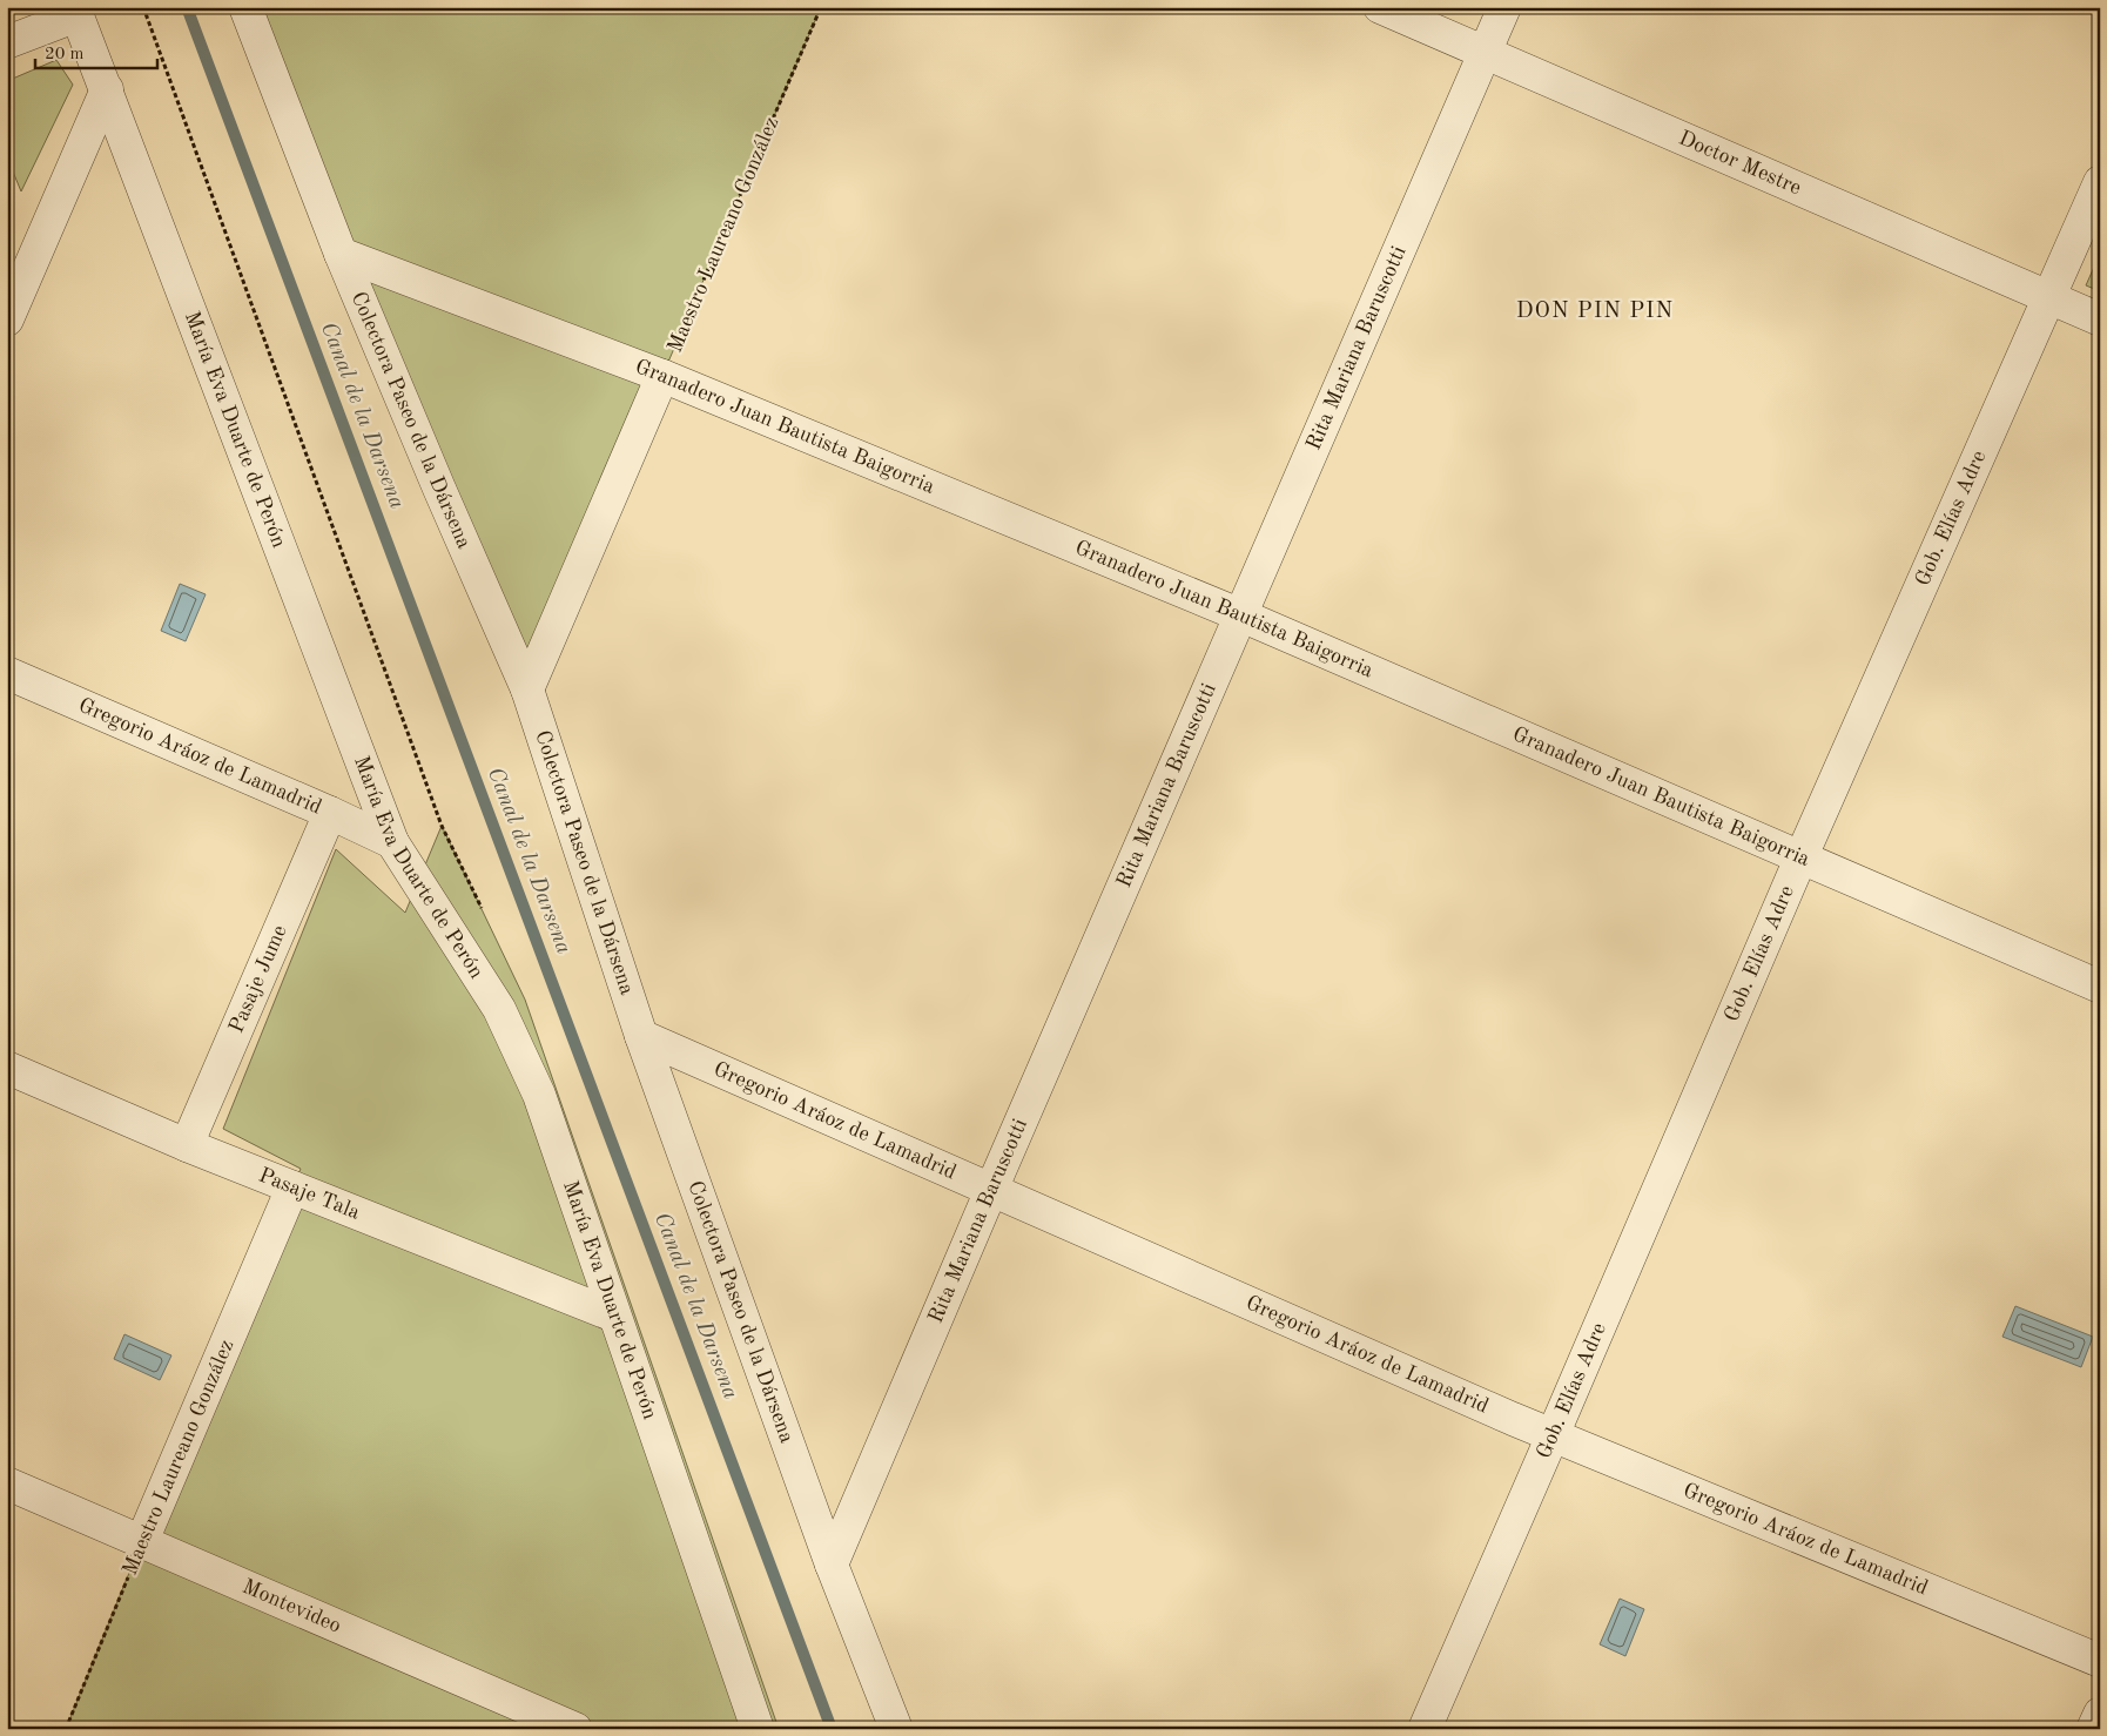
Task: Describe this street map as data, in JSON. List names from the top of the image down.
{
  "streets": {
    "street": [
      "Doctor Mestre",
      "Maestro Laureano González",
      "Rita Mariana Baruscotti",
      "Colectora Paseo de la Dársena",
      "Granadero Juan Bautista Baigorria",
      "María Eva Duarte de Perón",
      "Gob. Elías Adre",
      "Gregorio Aráoz de Lamadrid",
      "Pasaje Jume",
      "Pasaje Tala",
      "Montevideo"
    ]
  },
  "crossings": [
    ["Doctor Mestre", "Rita Mariana Baruscotti"],
    ["Doctor Mestre", "Gob. Elías Adre"],
    ["Maestro Laureano González", "Colectora Paseo de la Dársena"],
    ["Maestro Laureano González", "Granadero Juan Bautista Baigorria"],
    ["Maestro Laureano González", "Pasaje Tala"],
    ["Maestro Laureano González", "Montevideo"],
    ["Rita Mariana Baruscotti", "Colectora Paseo de la Dársena"],
    ["Rita Mariana Baruscotti", "Granadero Juan Bautista Baigorria"],
    ["Rita Mariana Baruscotti", "Gregorio Aráoz de Lamadrid"],
    ["Colectora Paseo de la Dársena", "Granadero Juan Bautista Baigorria"],
    ["Colectora Paseo de la Dársena", "Gregorio Aráoz de Lamadrid"],
    ["Granadero Juan Bautista Baigorria", "Gob. Elías Adre"],
    ["María Eva Duarte de Perón", "Gregorio Aráoz de Lamadrid"],
    ["María Eva Duarte de Perón", "Pasaje Tala"],
    ["Gob. Elías Adre", "Gregorio Aráoz de Lamadrid"],
    ["Gregorio Aráoz de Lamadrid", "Pasaje Jume"],
    ["Pasaje Jume", "Pasaje Tala"]
  ],
  "districts": ["DON PIN PIN"],
  "water": ["Canal de la Darsena"],
  "scale_bar": "20 m"
}
